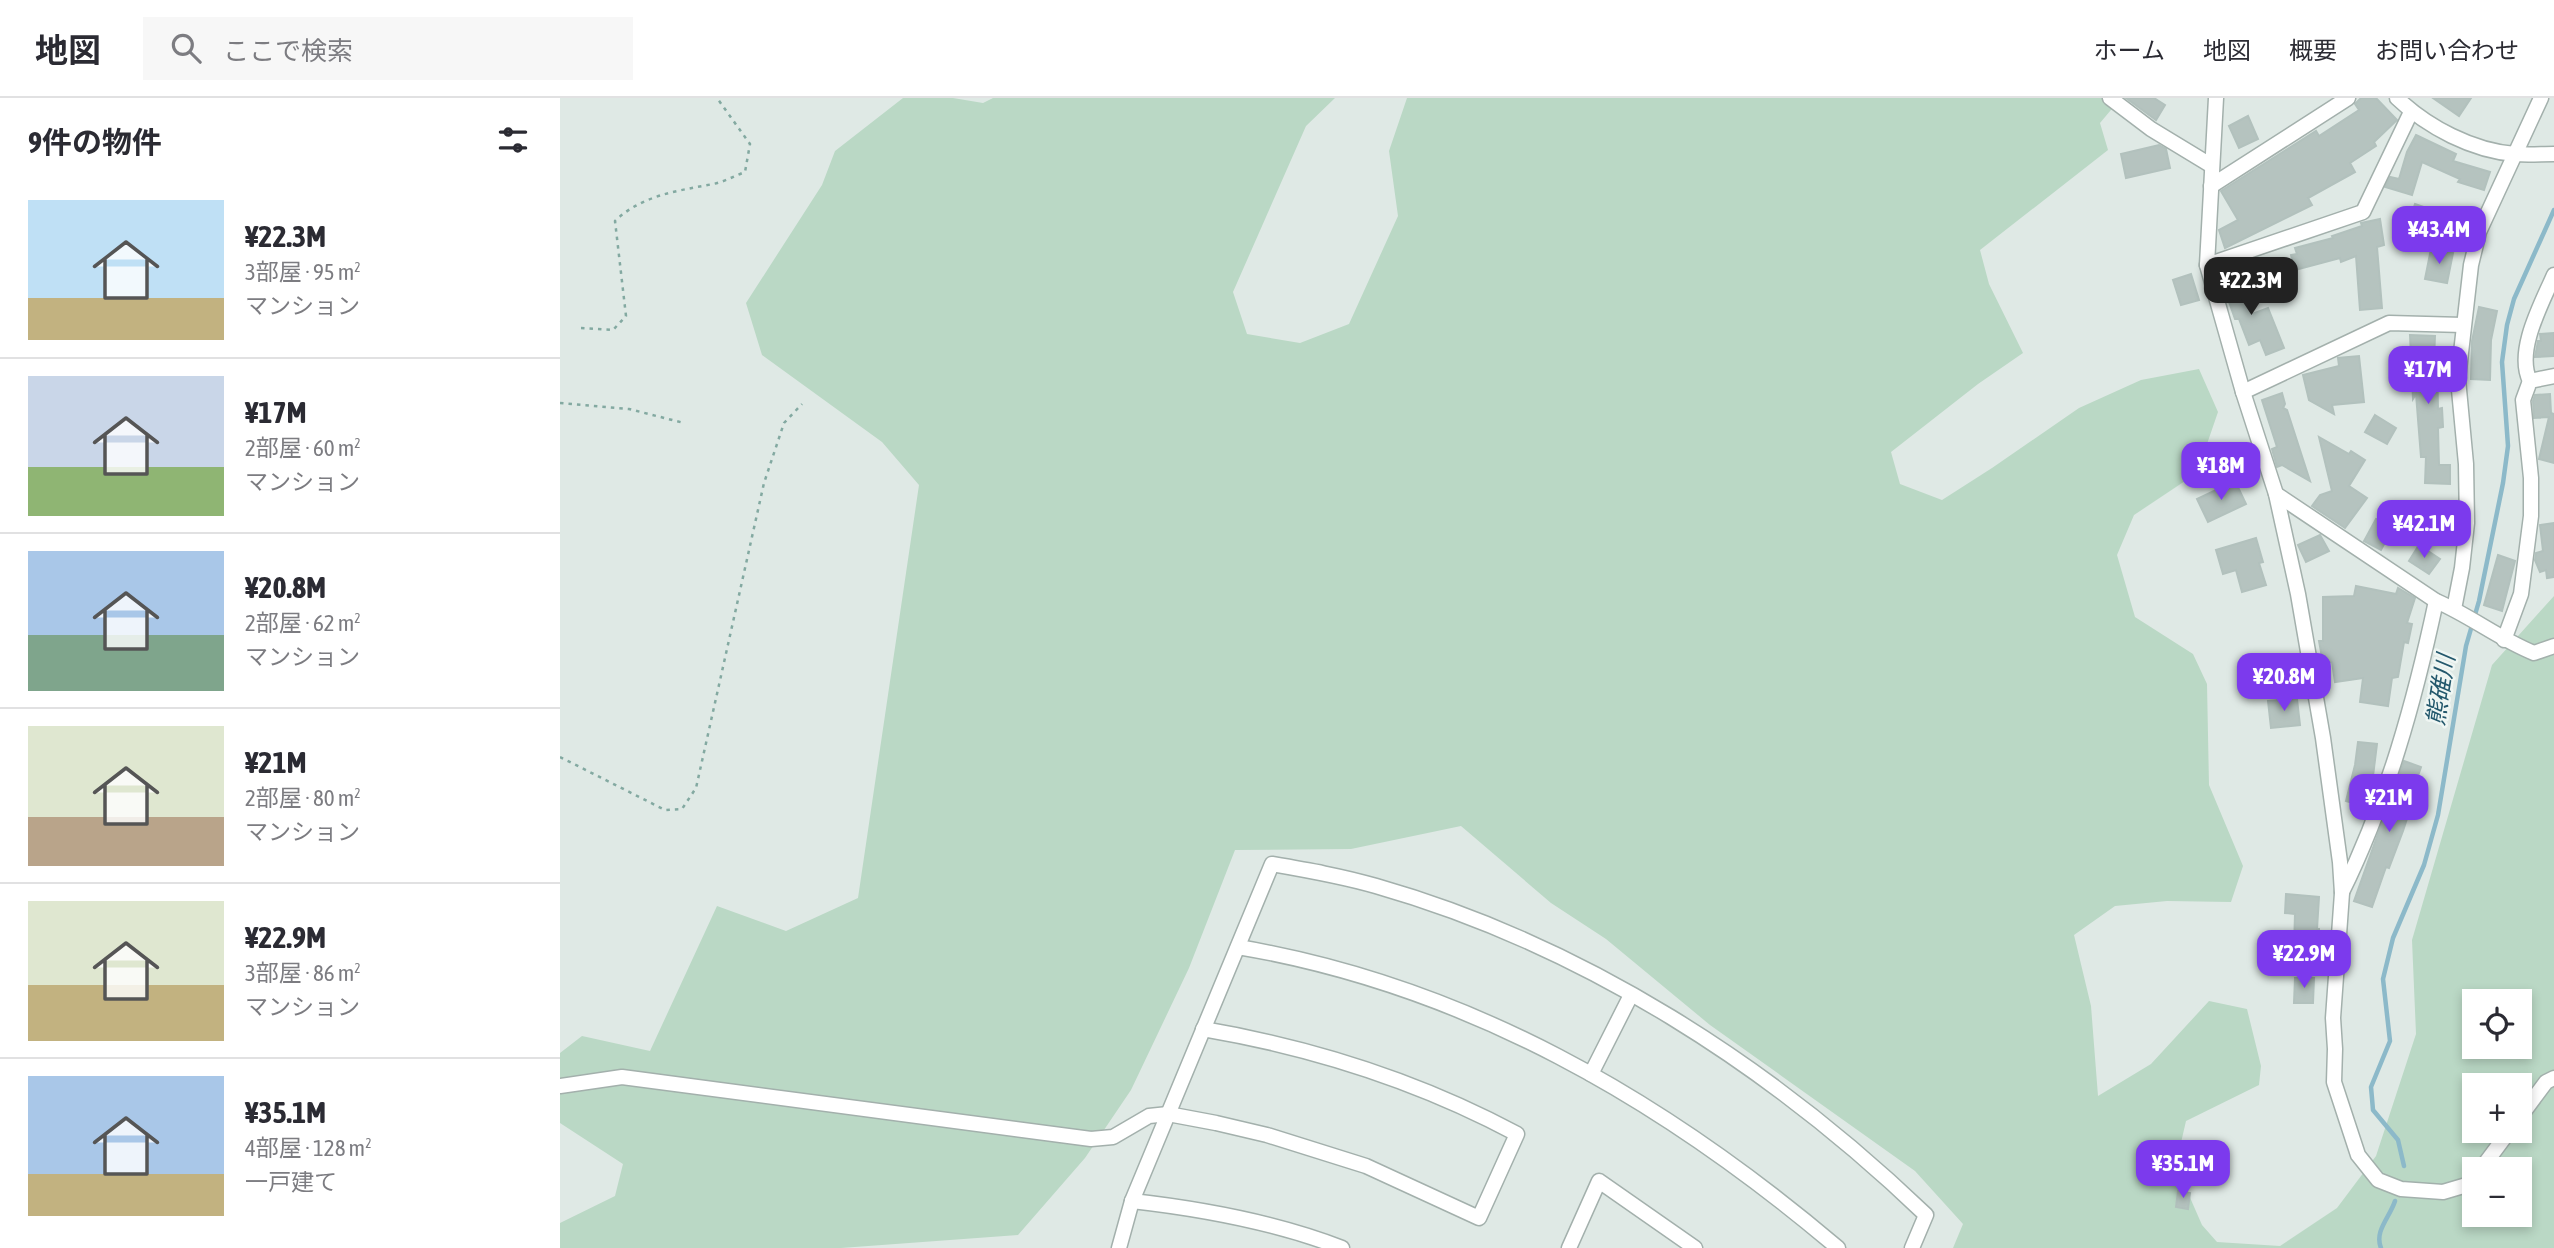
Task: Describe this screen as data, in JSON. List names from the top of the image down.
{
  "water": ["熊碓川"],
  "page": {
    "header": "地図",
    "search": "ここで検索",
    "nav": [
      "ホーム",
      "地図",
      "概要",
      "お問い合わせ"
    ],
    "heading": "9件の物件",
    "list": [
      {
        "name": "¥22.3M",
        "note": "3部屋 · 95 m² · マンション"
      },
      {
        "name": "¥17M",
        "note": "2部屋 · 60 m² · マンション"
      },
      {
        "name": "¥20.8M",
        "note": "2部屋 · 62 m² · マンション"
      },
      {
        "name": "¥21M",
        "note": "2部屋 · 80 m² · マンション"
      },
      {
        "name": "¥22.9M",
        "note": "3部屋 · 86 m² · マンション"
      },
      {
        "name": "¥35.1M",
        "note": "4部屋 · 128 m² · 一戸建て"
      }
    ],
    "price": [
      "¥43.4M",
      "¥22.3M",
      "¥17M",
      "¥18M",
      "¥42.1M",
      "¥20.8M",
      "¥21M",
      "¥22.9M",
      "¥35.1M"
    ],
    "map_buttons": ["+", "−"]
  }
}
